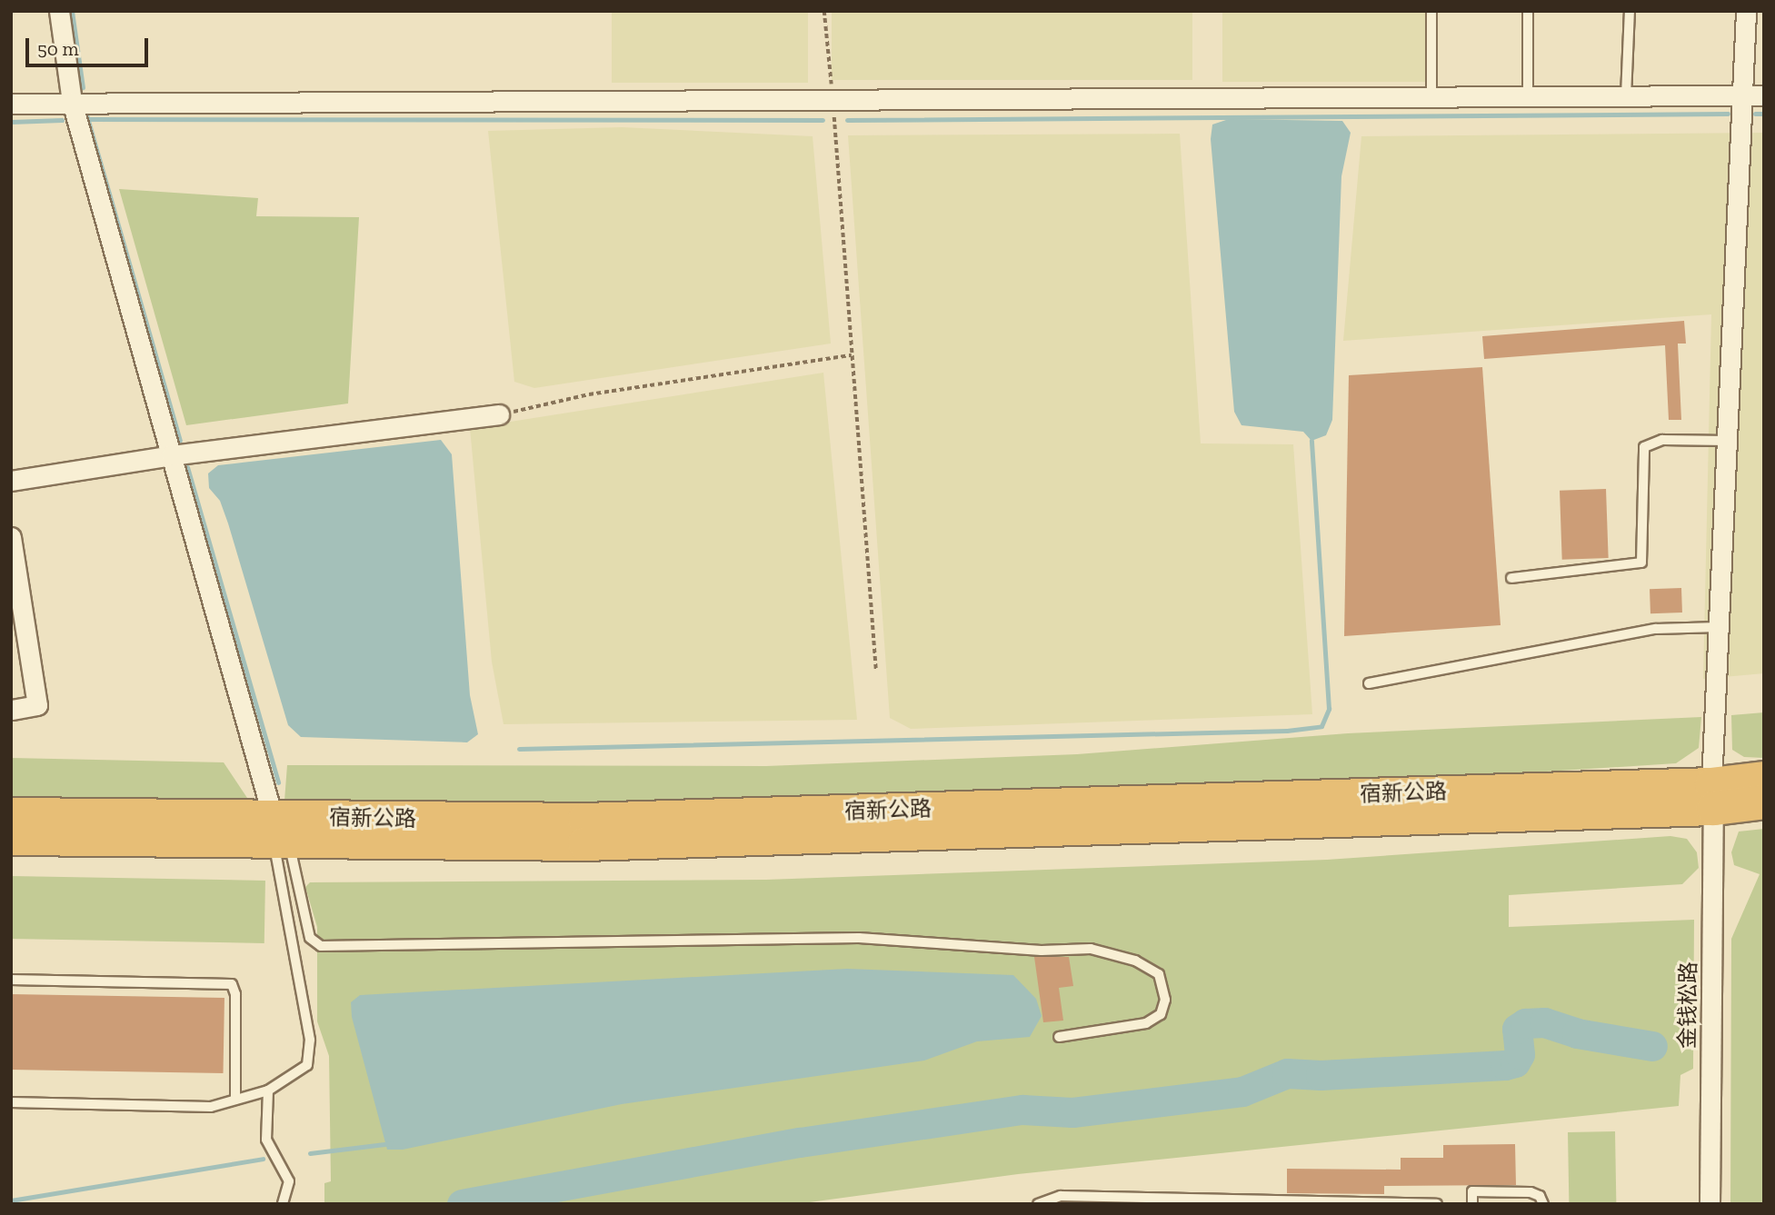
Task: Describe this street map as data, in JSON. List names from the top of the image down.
{
  "streets": {
    "highway": ["宿新公路"],
    "street": ["金钱松路"]
  },
  "crossings": [
    ["宿新公路", "金钱松路"]
  ],
  "scale_bar": "50 m"
}
